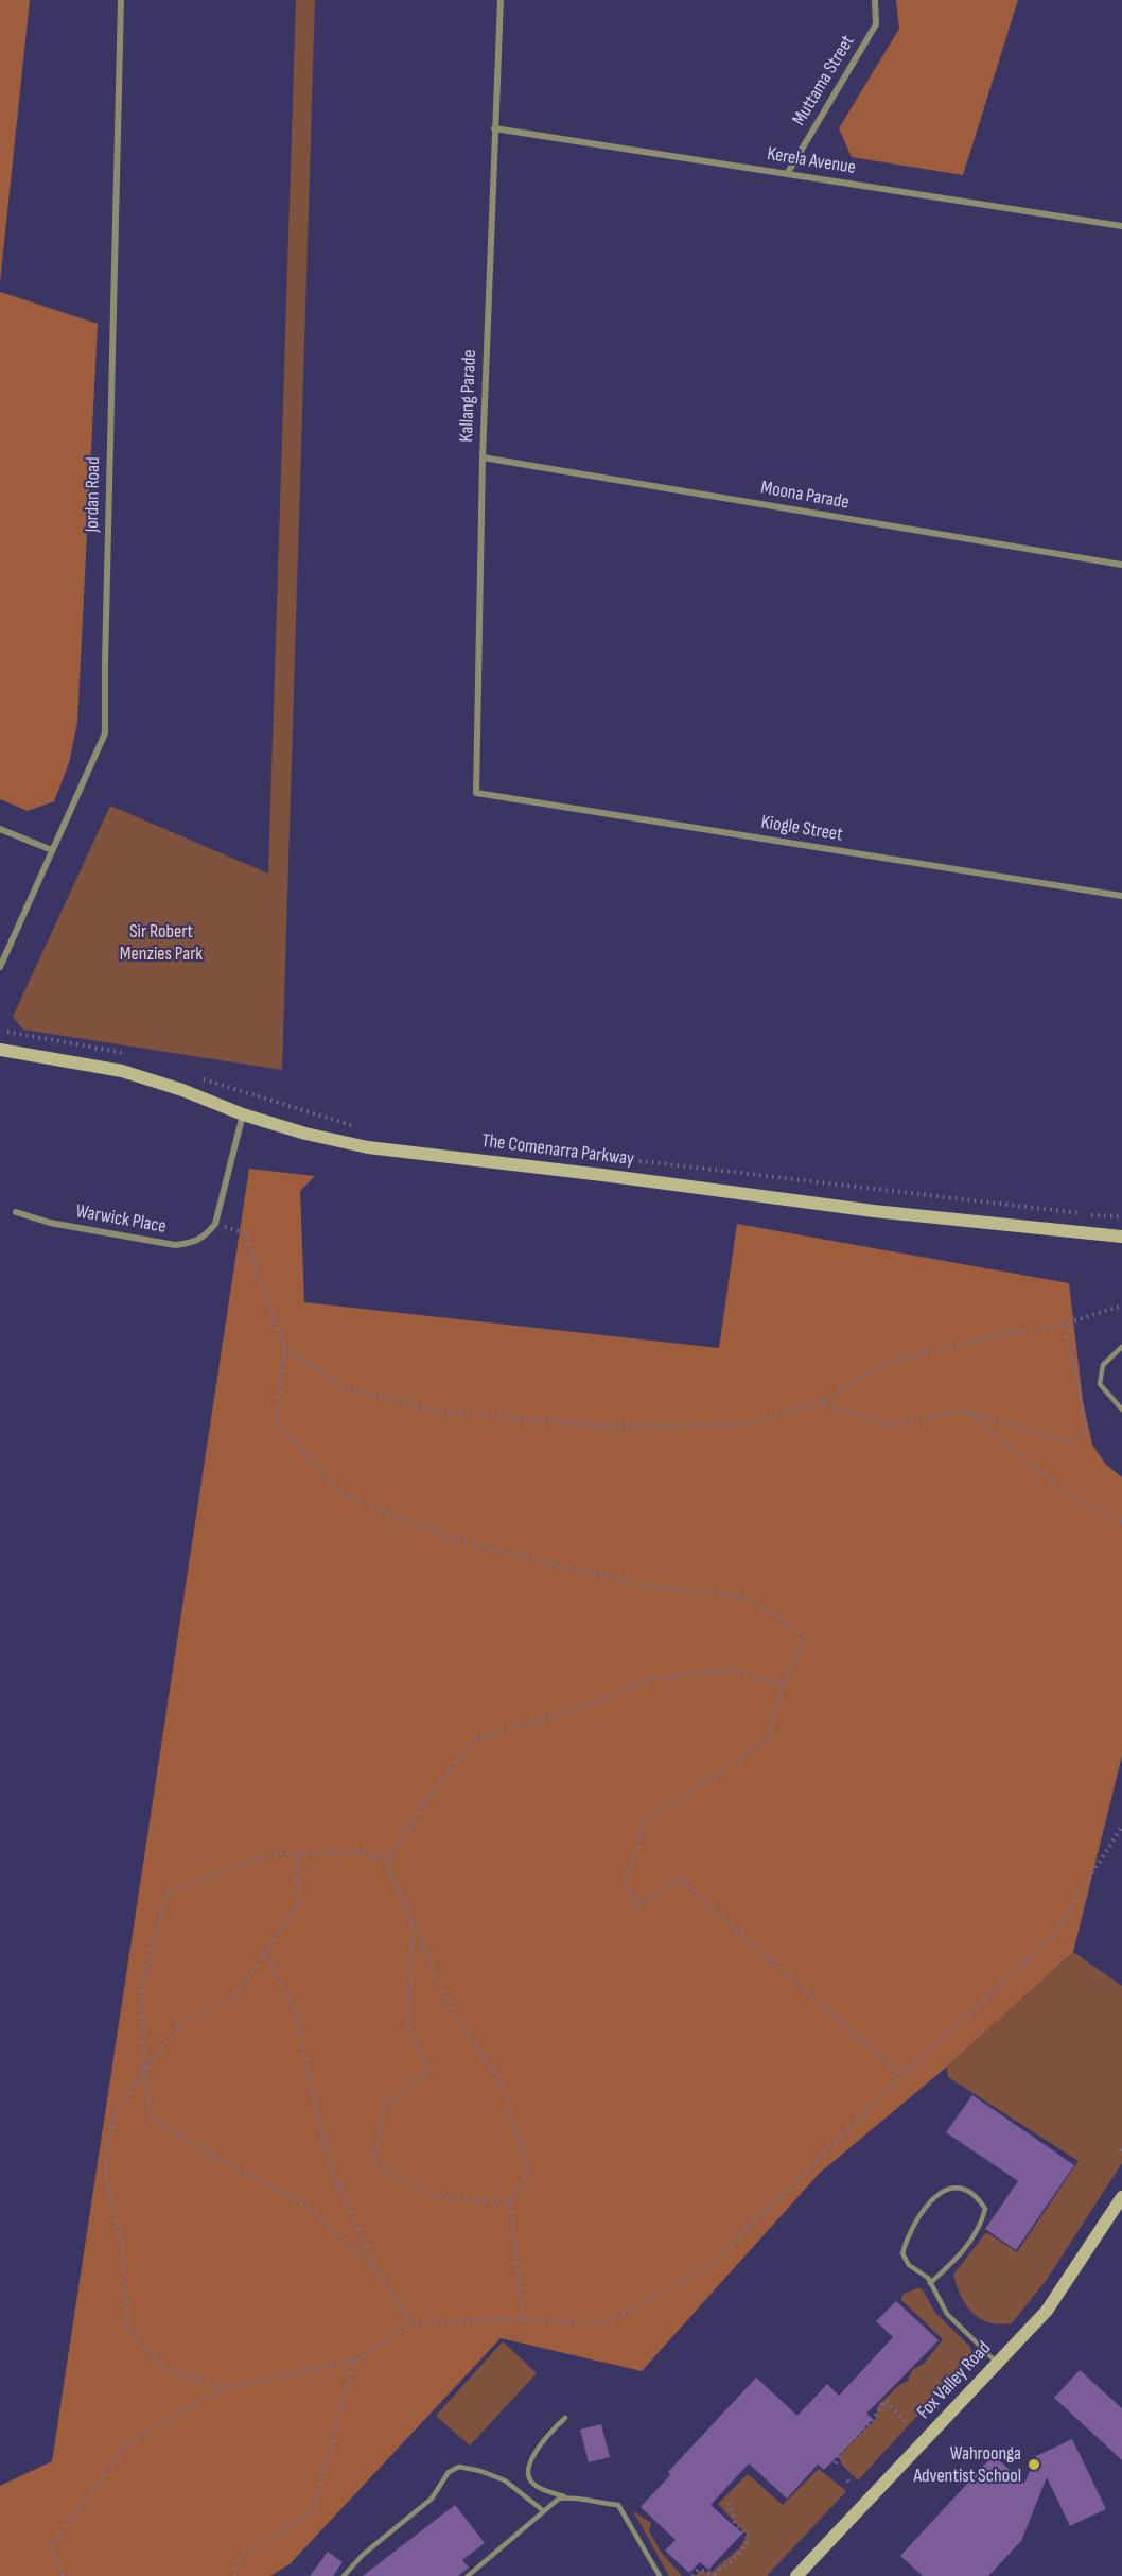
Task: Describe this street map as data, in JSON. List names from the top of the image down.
{
  "streets": {
    "main road": ["The Comenarra Parkway", "Fox Valley Road"],
    "street": [
      "Muttama Street",
      "Kerela Avenue",
      "Kallang Parade",
      "Jordan Road",
      "Moona Parade",
      "Kiogle Street",
      "Warwick Place"
    ]
  },
  "crossings": [
    ["Muttama Street", "Kerela Avenue"],
    ["Kerela Avenue", "Kallang Parade"],
    ["Kallang Parade", "Moona Parade"],
    ["Kallang Parade", "Kiogle Street"]
  ],
  "parks": ["Sir Robert Menzies Park"],
  "places": ["Wahroonga Adventist School"]
}
